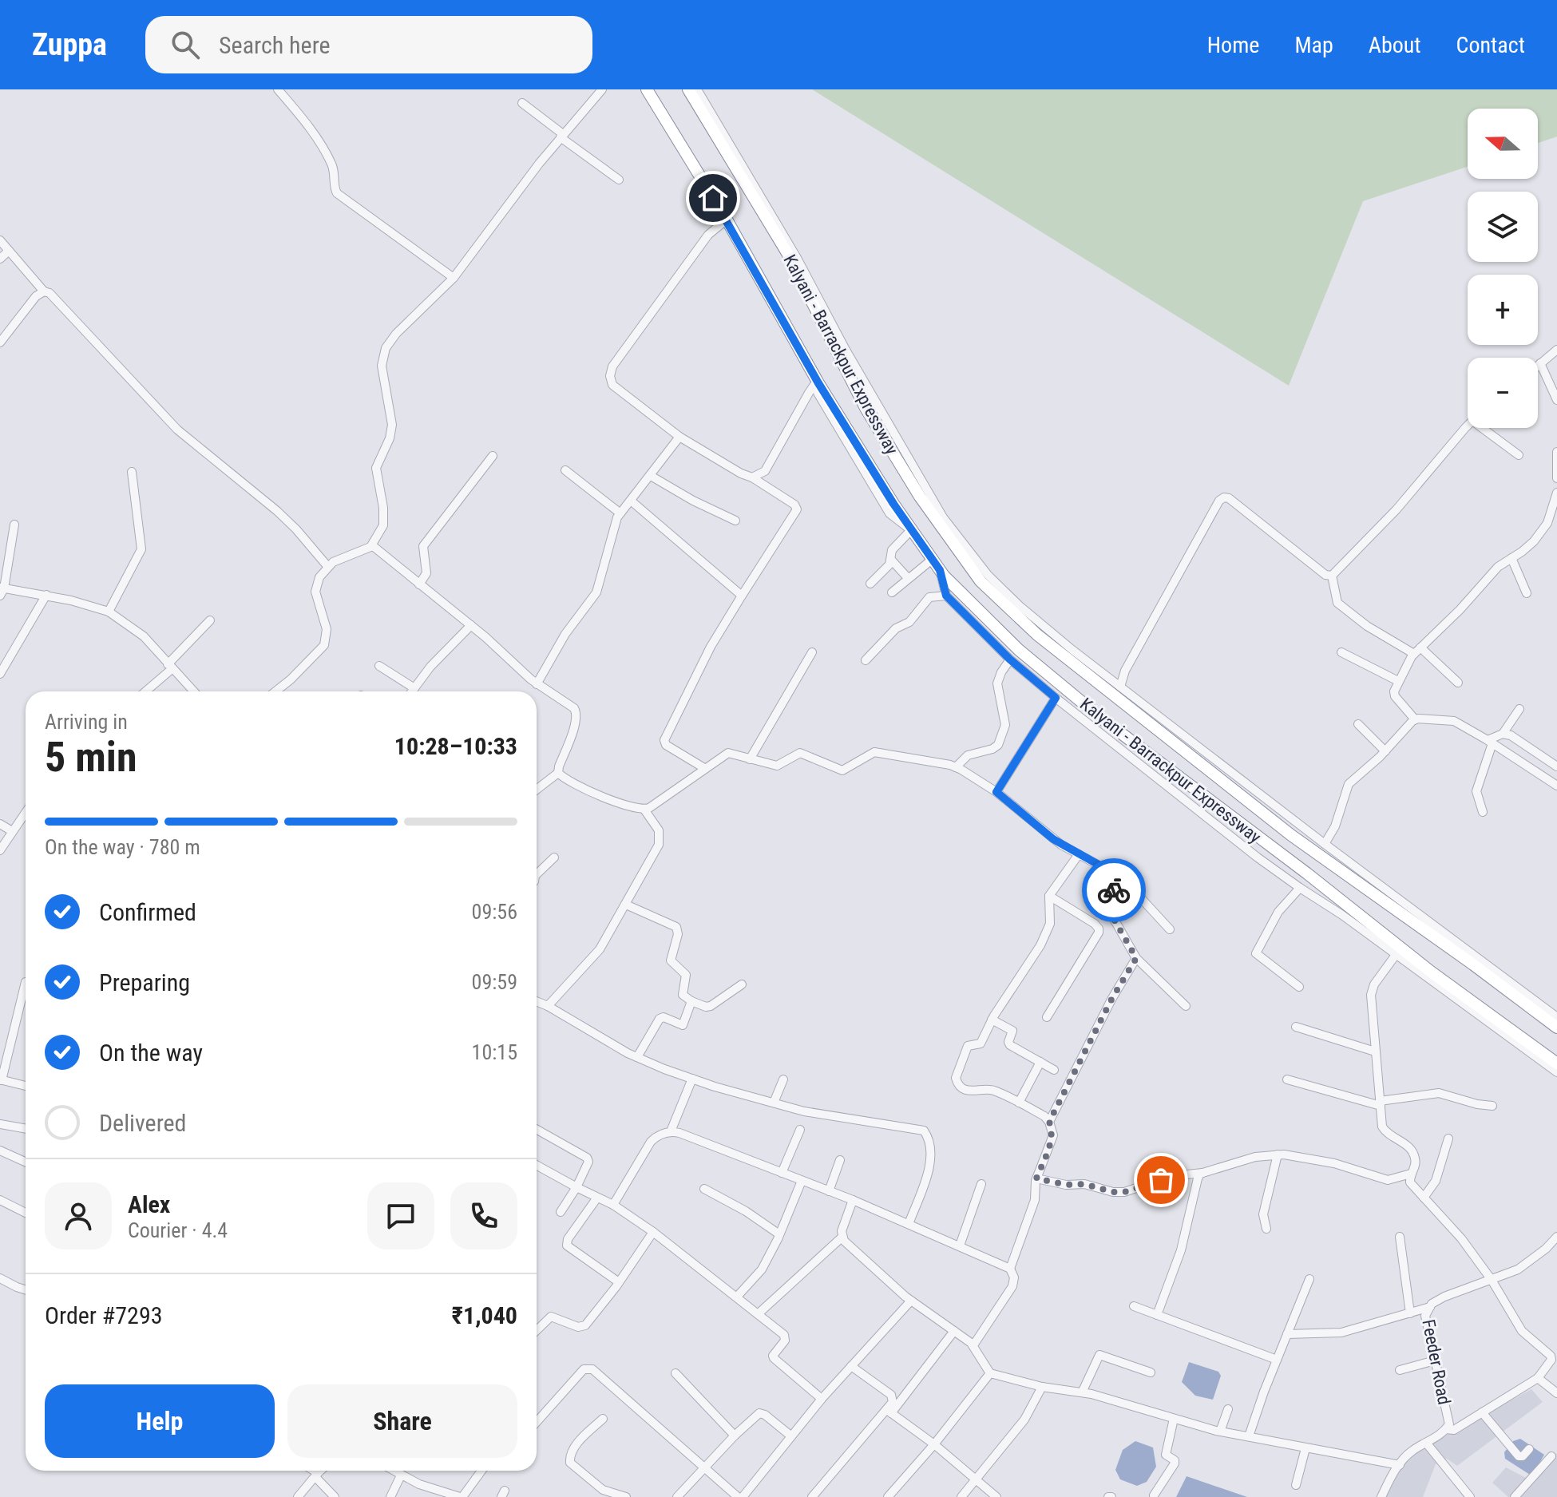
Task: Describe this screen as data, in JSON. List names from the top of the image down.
{
  "streets": {
    "highway": ["Kalyani - Barrackpur Expressway"],
    "street": ["Feeder Road"]
  },
  "north": "left",
  "page": {
    "header": "Zuppa",
    "search": "Search here",
    "nav": [
      "Home",
      "Map",
      "About",
      "Contact"
    ],
    "map_buttons": ["+", "−"],
    "heading": ["5 min", "Arriving in", "10:28–10:33"],
    "panel": [
      "Alex",
      "Courier · 4.4",
      "Order #7293",
      "₹1,040"
    ],
    "bar": "On the way · 780 m",
    "list": [
      ["Confirmed", "09:56"],
      ["Preparing", "09:59"],
      ["On the way", "10:15"],
      "Delivered"
    ],
    "buttons": ["Help", "Share"]
  }
}
